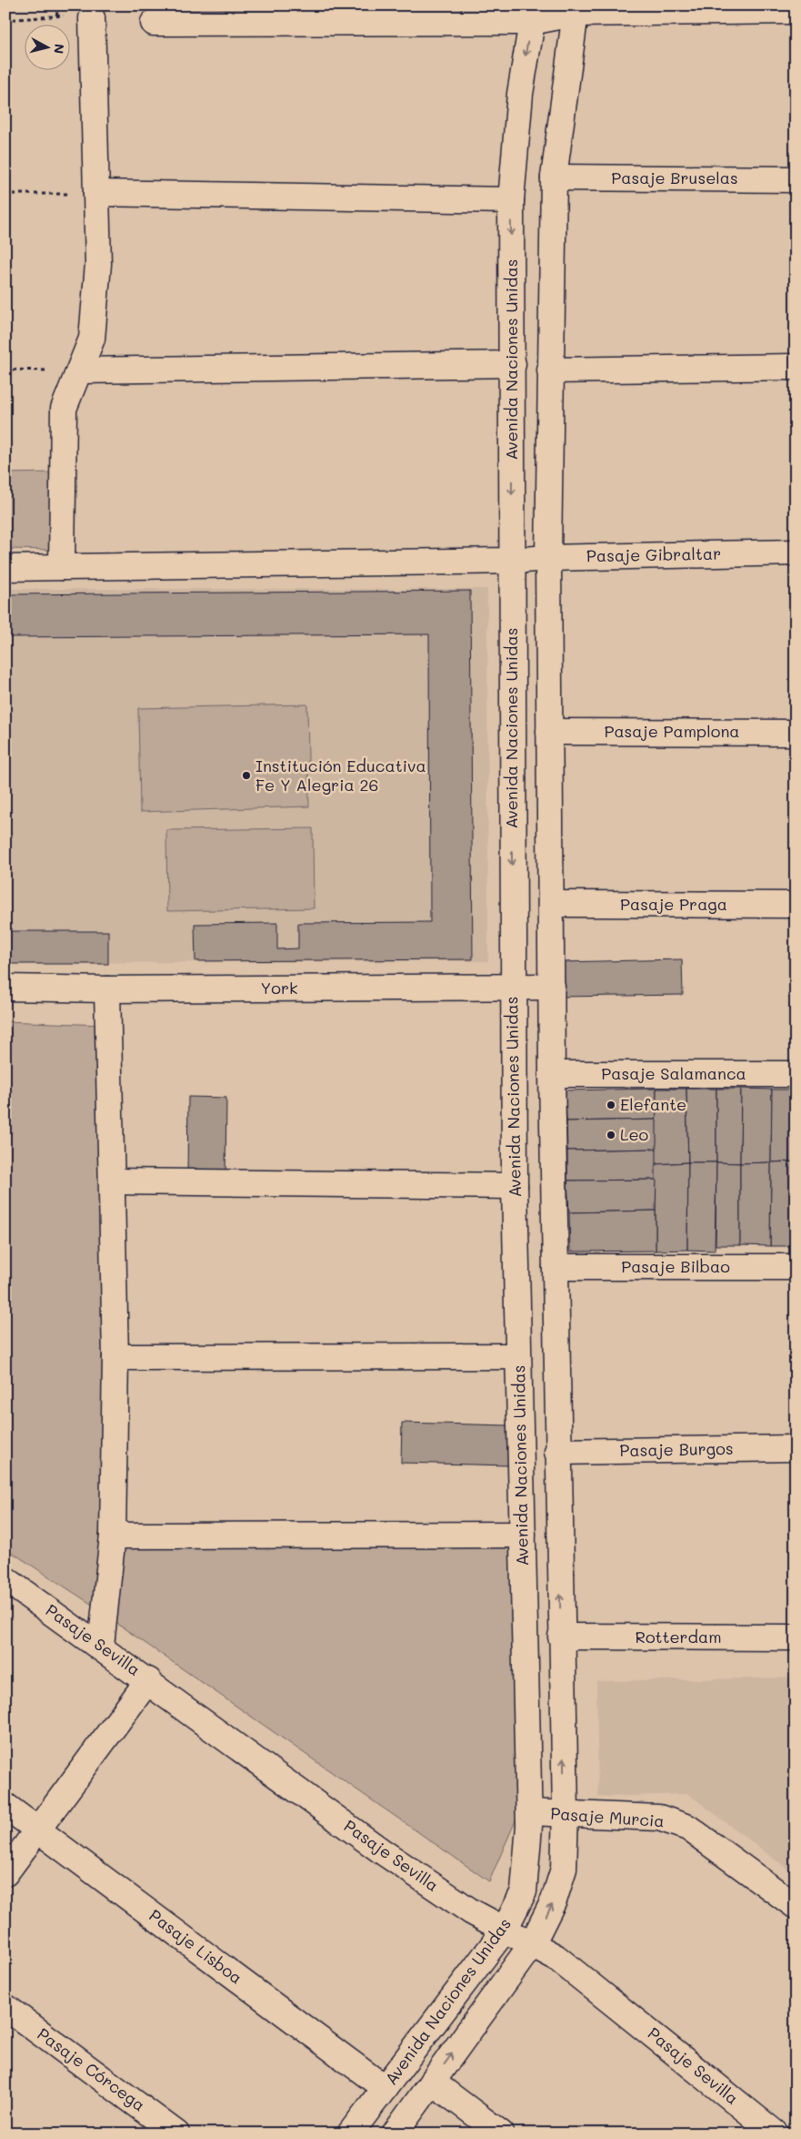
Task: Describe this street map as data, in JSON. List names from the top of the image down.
{
  "streets": {
    "street": [
      "Pasaje Bruselas",
      "Avenida Naciones Unidas",
      "Pasaje Gibraltar",
      "Pasaje Pamplona",
      "Pasaje Praga",
      "York",
      "Pasaje Salamanca",
      "Pasaje Bilbao",
      "Pasaje Burgos",
      "Rotterdam",
      "Pasaje Sevilla",
      "Pasaje Murcia",
      "Pasaje Lisboa",
      "Pasaje Córcega"
    ]
  },
  "crossings": [
    ["Pasaje Bruselas", "Avenida Naciones Unidas"],
    ["Avenida Naciones Unidas", "Pasaje Gibraltar"],
    ["Avenida Naciones Unidas", "Pasaje Pamplona"],
    ["Avenida Naciones Unidas", "Pasaje Praga"],
    ["Avenida Naciones Unidas", "York"],
    ["Avenida Naciones Unidas", "Pasaje Salamanca"],
    ["Avenida Naciones Unidas", "Pasaje Bilbao"],
    ["Avenida Naciones Unidas", "Pasaje Burgos"],
    ["Avenida Naciones Unidas", "Rotterdam"],
    ["Avenida Naciones Unidas", "Pasaje Sevilla"],
    ["Avenida Naciones Unidas", "Pasaje Murcia"],
    ["Avenida Naciones Unidas", "Pasaje Lisboa"]
  ],
  "places": ["Institución Educativa Fe Y Alegria 26", "Elefante", "Leo"],
  "north": "right"
}
